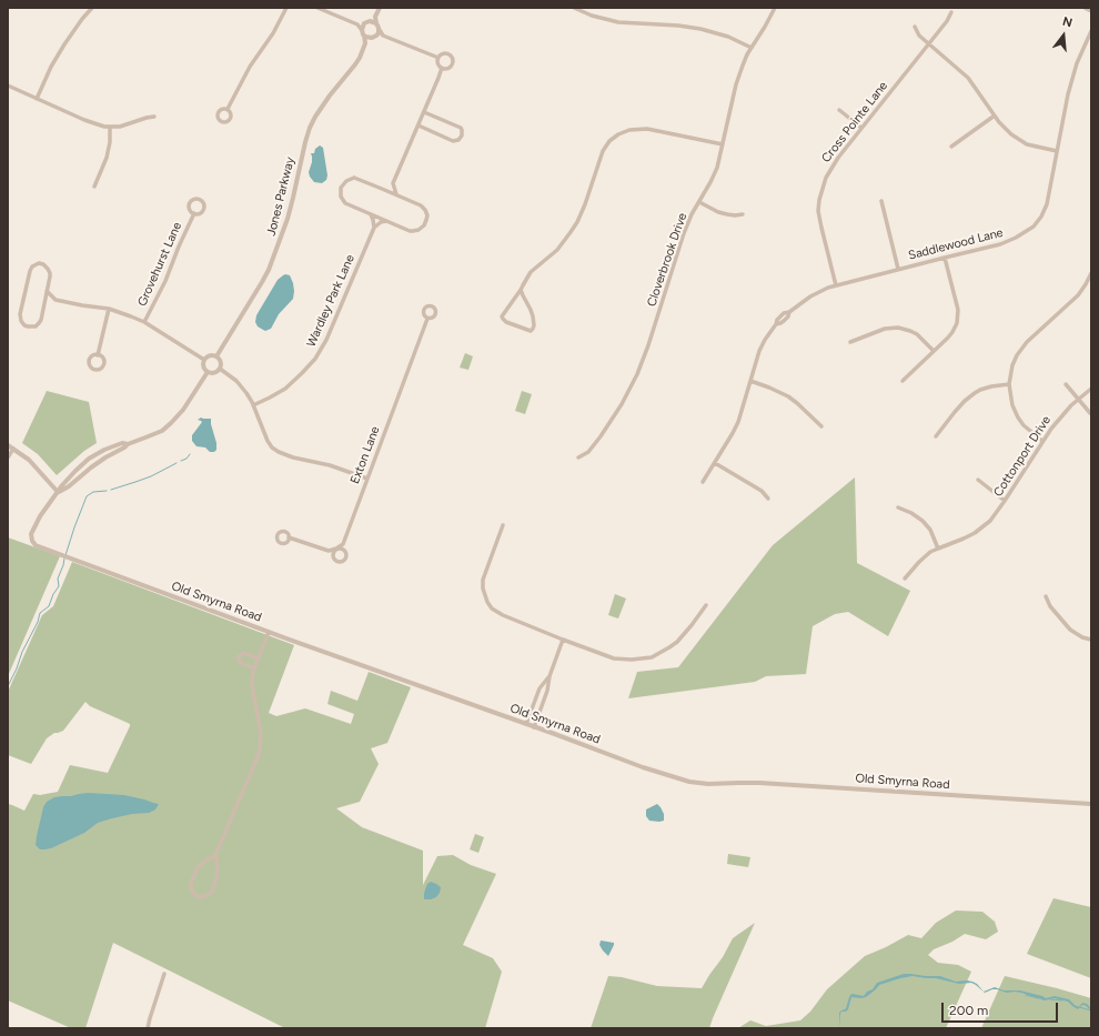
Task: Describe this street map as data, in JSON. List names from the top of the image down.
{
  "streets": {
    "street": [
      "Cross Pointe Lane",
      "Jones Parkway",
      "Saddlewood Lane",
      "Cloverbrook Drive",
      "Grovehurst Lane",
      "Wardley Park Lane",
      "Exton Lane",
      "Cottonport Drive",
      "Old Smyrna Road"
    ]
  },
  "crossings": [
    ["Cross Pointe Lane", "Saddlewood Lane"]
  ],
  "scale_bar": "200 m",
  "north": "top"
}
